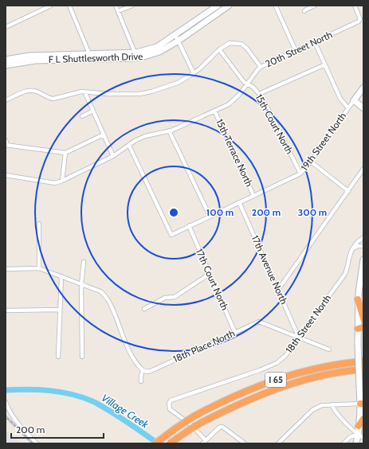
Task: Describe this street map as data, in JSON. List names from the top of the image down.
{
  "streets": {
    "highway": ["I 65"],
    "main road": ["F L Shuttlesworth Drive", "19th Street North"],
    "street": [
      "20th Street North",
      "15th Court North",
      "15th Terrace North",
      "17th Avenue North",
      "17th Court North",
      "18th Street North",
      "18th Place North"
    ]
  },
  "crossings": [
    ["20th Street North", "15th Court North"],
    ["20th Street North", "19th Street North"],
    ["20th Street North", "15th Terrace North"],
    ["15th Court North", "19th Street North"],
    ["19th Street North", "15th Terrace North"],
    ["19th Street North", "17th Avenue North"],
    ["19th Street North", "17th Court North"],
    ["17th Avenue North", "18th Street North"],
    ["17th Avenue North", "18th Place North"],
    ["17th Court North", "18th Place North"],
    ["18th Street North", "18th Place North"]
  ],
  "water": ["Village Creek"],
  "scale_bar": "200 m",
  "rings": ["100 m", "200 m", "300 m"]
}
